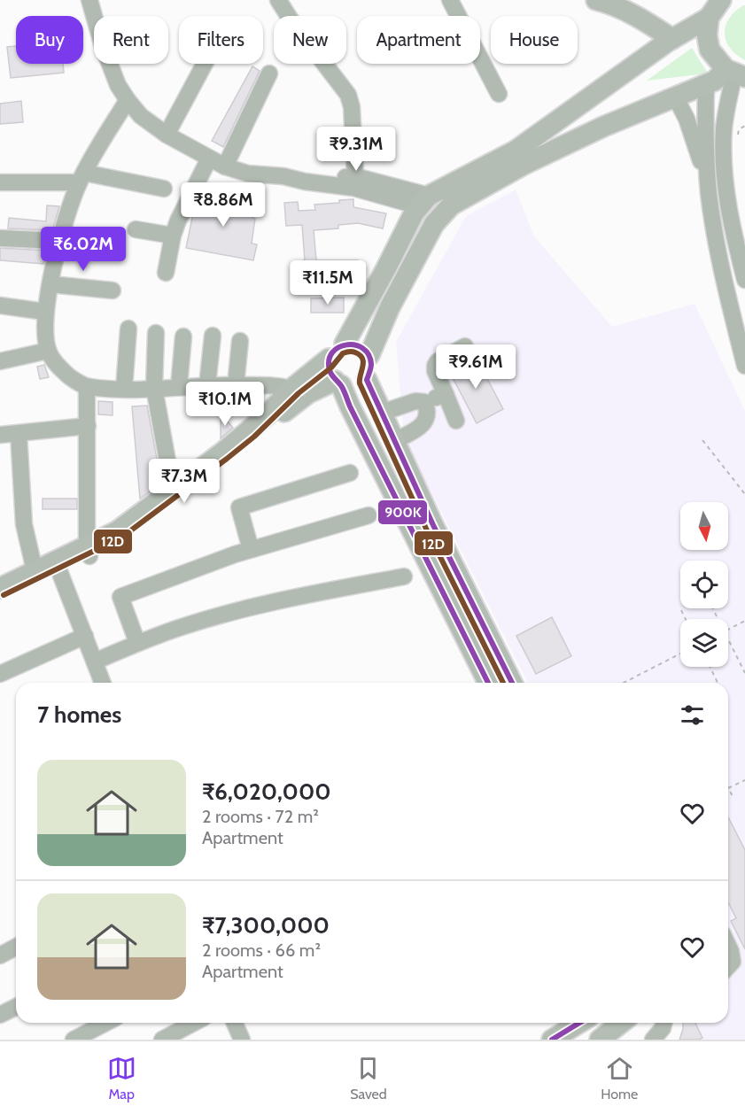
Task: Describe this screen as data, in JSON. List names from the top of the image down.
{
  "lines": ["transit line 900K", "transit line 12D"],
  "north": "bottom",
  "page": {
    "chip": [
      "Buy",
      "Rent",
      "Filters",
      "New",
      "Apartment",
      "House"
    ],
    "price": [
      "₹9.31M",
      "₹8.86M",
      "₹6.02M",
      "₹11.5M",
      "₹9.61M",
      "₹10.1M",
      "₹7.3M"
    ],
    "heading": "7 homes",
    "list": [
      {
        "name": "₹6,020,000",
        "note": "2 rooms · 72 m² · Apartment"
      },
      {
        "name": "₹7,300,000",
        "note": "2 rooms · 66 m² · Apartment"
      }
    ],
    "tabs": ["Map", "Saved", "Home"]
  }
}
